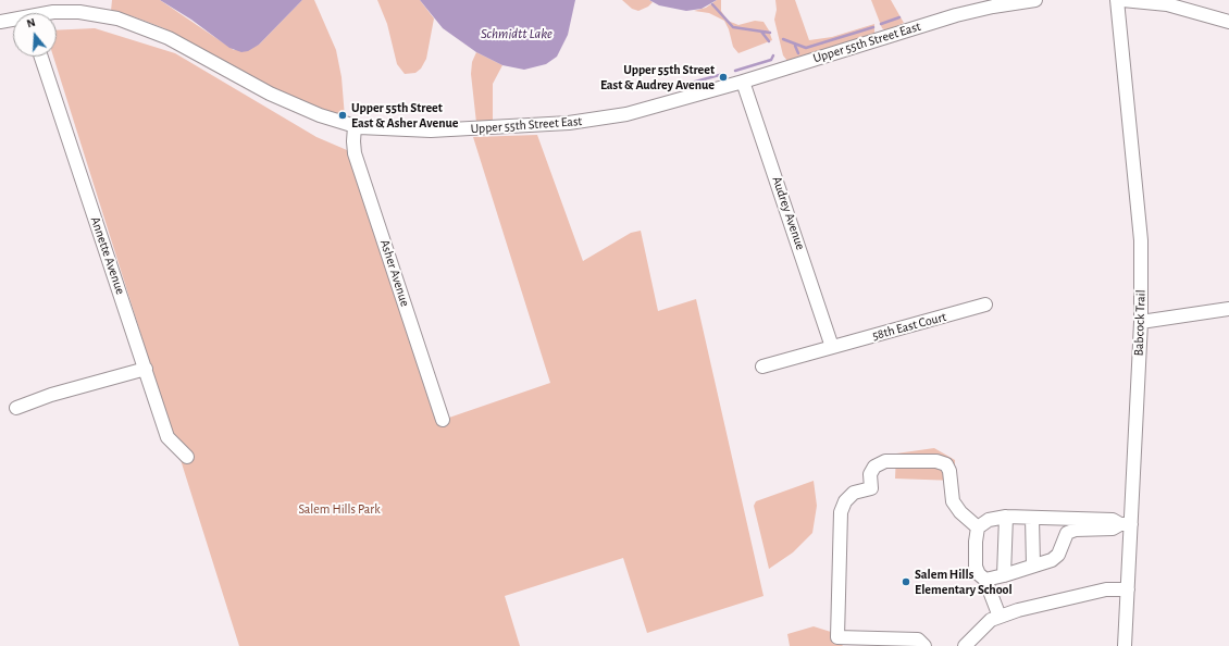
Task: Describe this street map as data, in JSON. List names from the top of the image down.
{
  "streets": {
    "street": [
      "Upper 55th Street East",
      "Audrey Avenue",
      "Annette Avenue",
      "Asher Avenue",
      "Babcock Trail",
      "58th East Court"
    ]
  },
  "crossings": [
    ["Upper 55th Street East", "Audrey Avenue"],
    ["Upper 55th Street East", "Asher Avenue"],
    ["Audrey Avenue", "58th East Court"]
  ],
  "water": ["Schmidtt Lake"],
  "parks": ["Salem Hills Park"],
  "places": ["Upper 55th Street East & Audrey Avenue", "Upper 55th Street East & Asher Avenue", "Salem Hills Elementary School"],
  "north": "top"
}
